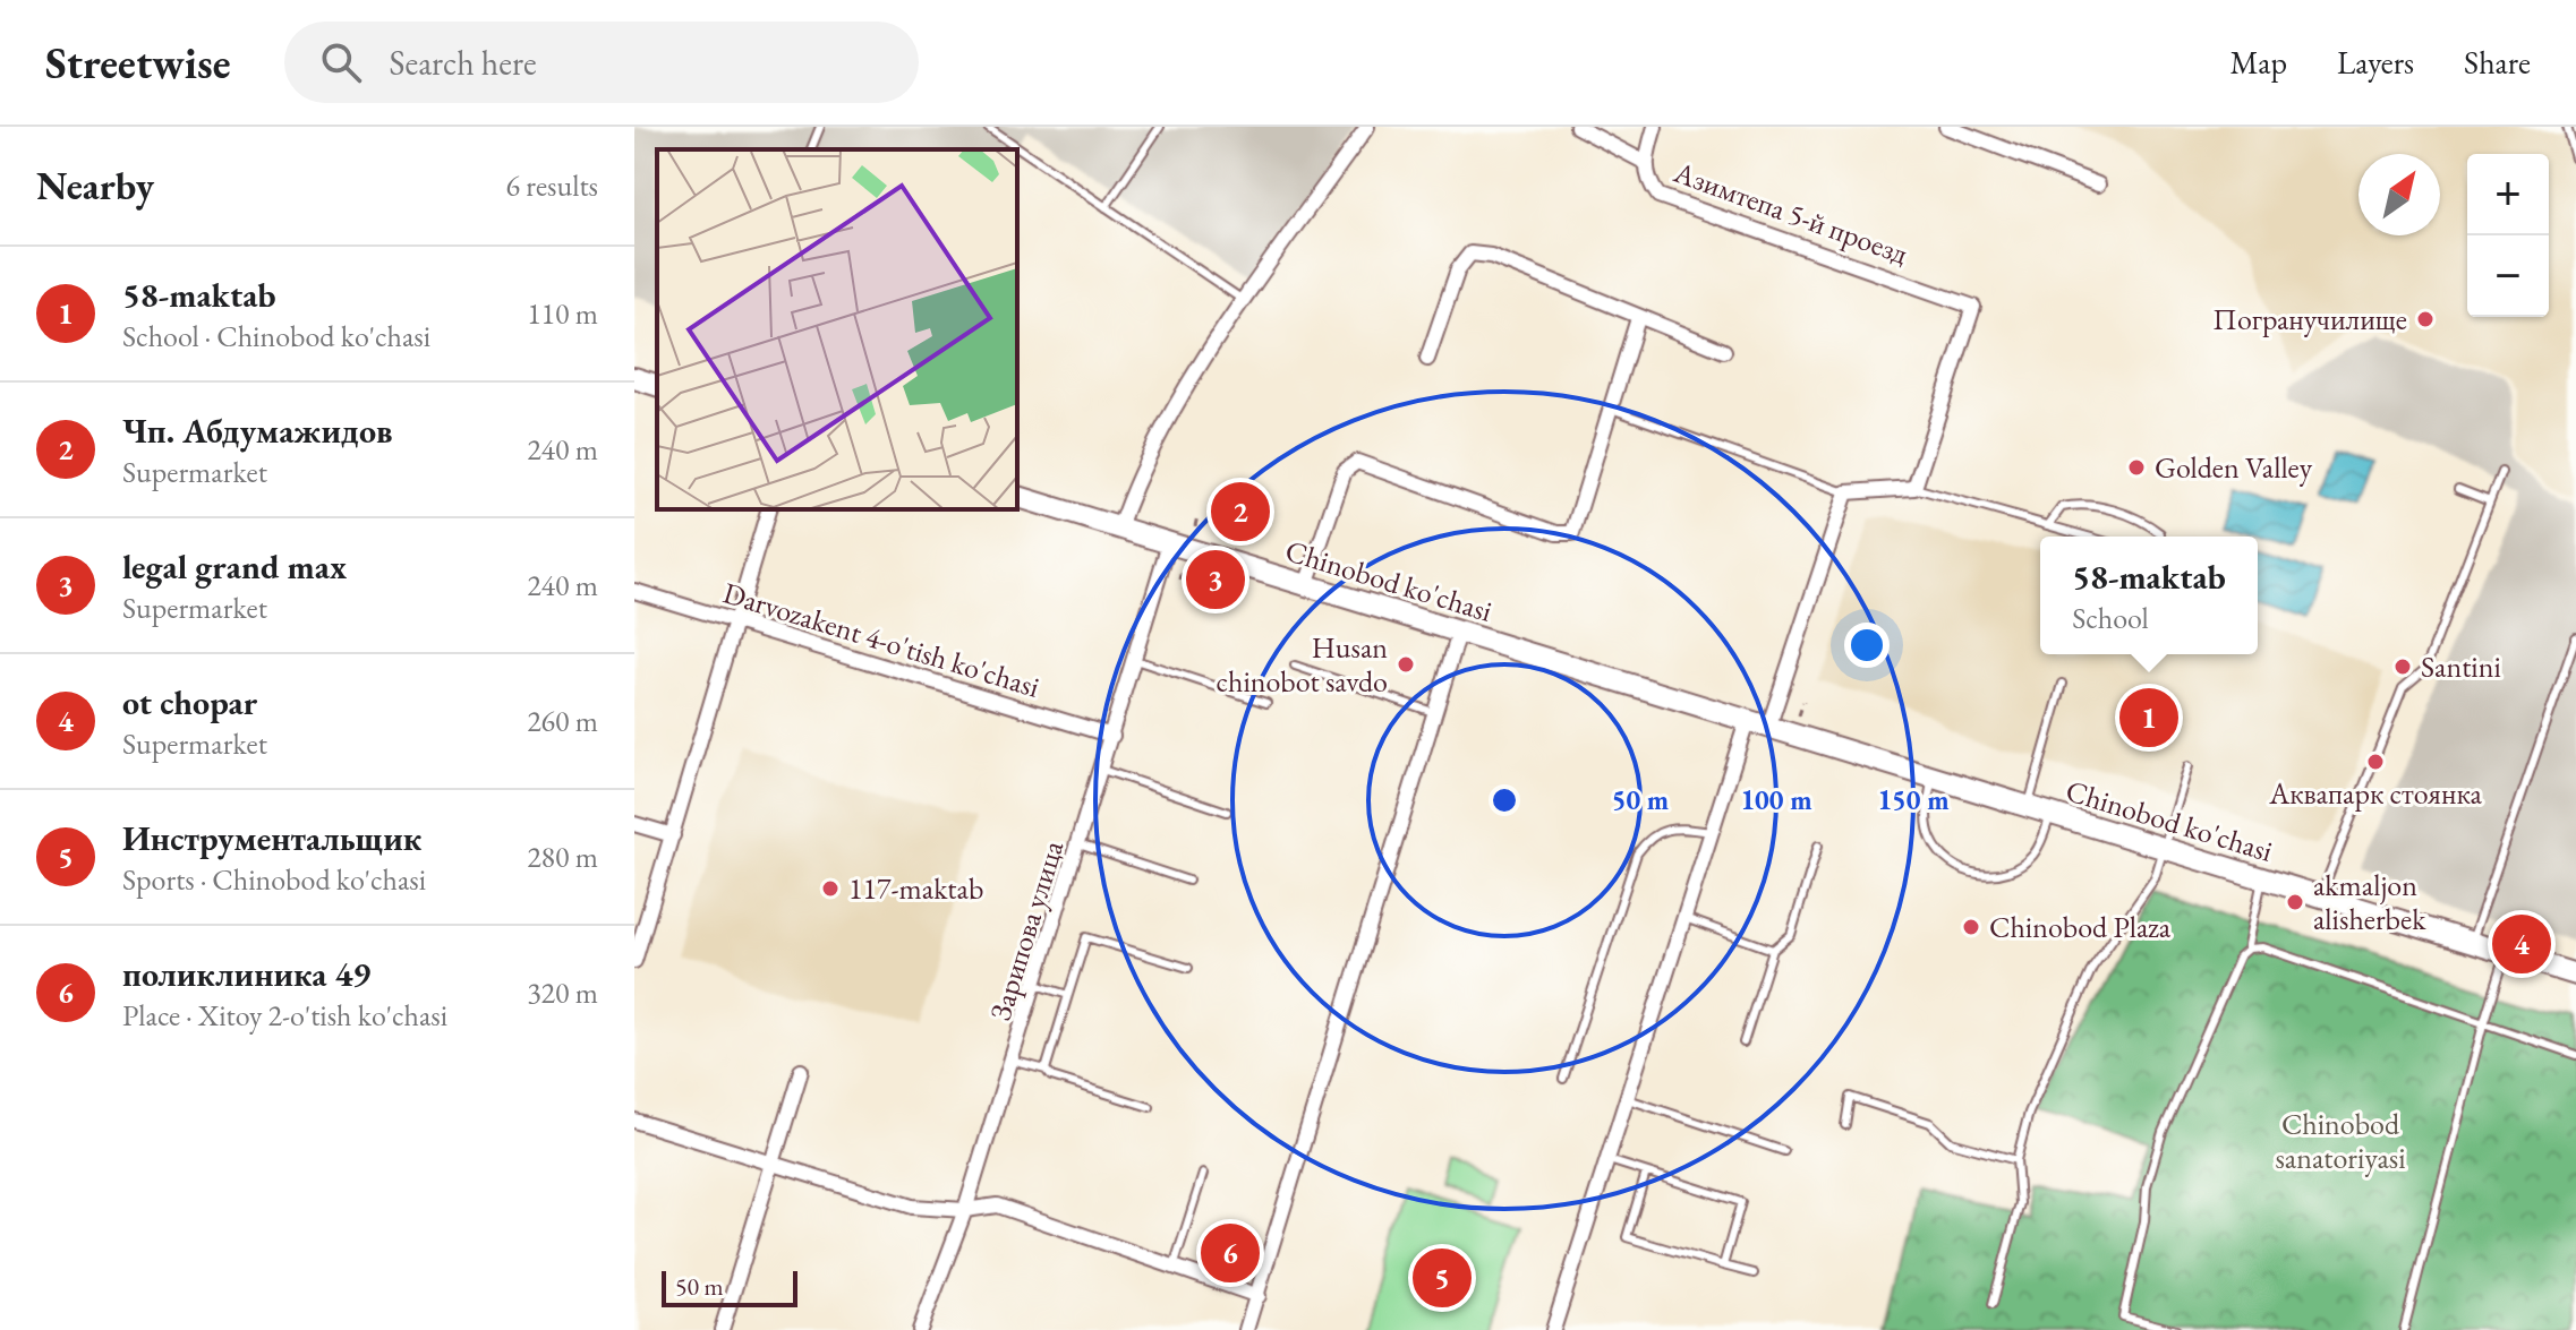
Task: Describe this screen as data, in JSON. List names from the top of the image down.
{
  "streets": {
    "main road": ["Chinobod ko'chasi"],
    "street": ["Азимтепа 5-й проезд", "Darvozakent 4-o'tish ko'chasi", "Зарипова улица"]
  },
  "crossings": [
    ["Chinobod ko'chasi", "Зарипова улица"],
    ["Darvozakent 4-o'tish ko'chasi", "Зарипова улица"]
  ],
  "parks": ["Chinobod sanatoriyasi"],
  "places": [
    "Погранучилище",
    "Golden Valley",
    "Husan chinobot savdo",
    "Santini",
    "Аквапарк стоянка",
    "117-maktab",
    "akmaljon alisherbek",
    "Chinobod Plaza"
  ],
  "scale_bar": "50 m",
  "north": "top right",
  "page": {
    "header": "Streetwise",
    "search": "Search here",
    "nav": ["Map", "Layers", "Share"],
    "heading": ["Nearby", "6 results"],
    "map_buttons": ["+", "−"],
    "list": [
      {
        "mark": "1",
        "name": "58-maktab",
        "note": "School · Chinobod ko'chasi",
        "value": "110 m"
      },
      {
        "mark": "2",
        "name": "Чп. Абдумажидов",
        "note": "Supermarket",
        "value": "240 m"
      },
      {
        "mark": "3",
        "name": "legal grand max",
        "note": "Supermarket",
        "value": "240 m"
      },
      {
        "mark": "4",
        "name": "ot chopar",
        "note": "Supermarket",
        "value": "260 m"
      },
      {
        "mark": "5",
        "name": "Инструментальщик",
        "note": "Sports · Chinobod ko'chasi",
        "value": "280 m"
      },
      {
        "mark": "6",
        "name": "поликлиника 49",
        "note": "Place · Xitoy 2-o'tish ko'chasi",
        "value": "320 m"
      }
    ],
    "pins": [
      "2",
      "3",
      "1",
      "4",
      "6",
      "5"
    ],
    "popup": ["58-maktab", "School"],
    "scale": "50 m"
  },
  "rings": ["50 m", "100 m", "150 m"]
}
